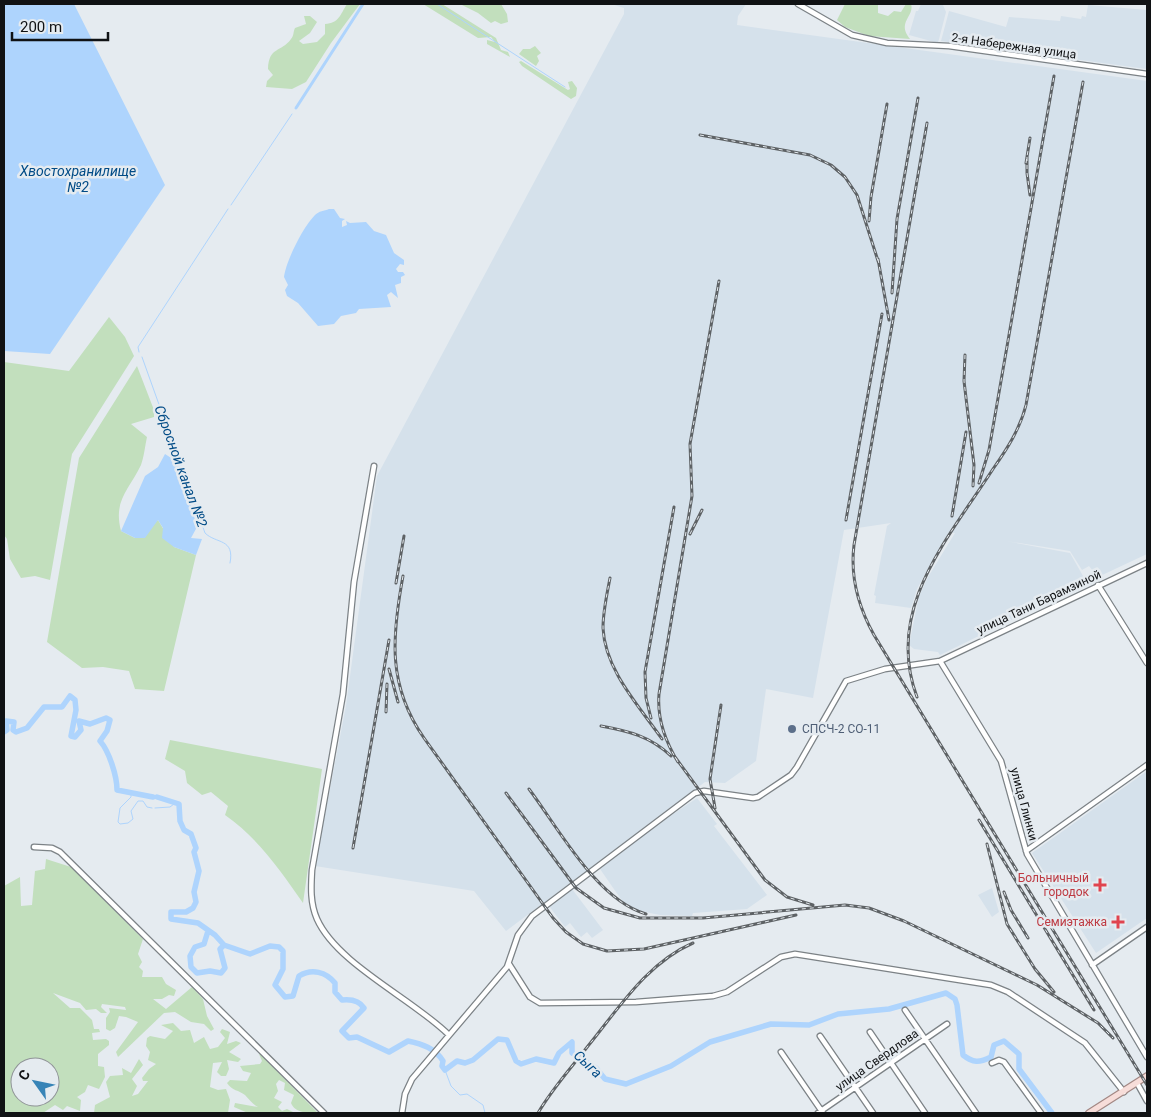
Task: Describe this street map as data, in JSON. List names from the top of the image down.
{
  "streets": {
    "street": [
      "2-я Набережная улица",
      "улица Тани Барамзиной",
      "улица Глинки",
      "улица Свердлова"
    ]
  },
  "crossings": [
    ["улица Тани Барамзиной", "улица Глинки"]
  ],
  "water": ["Хвостохранилище №2", "Сбросной канал №2", "Сыга"],
  "places": {
    "other": ["СПСЧ-2 СО-11"],
    "health": ["Больничный городок", "Семиэтажка"]
  },
  "scale_bar": "200 m",
  "north": "top left"
}
